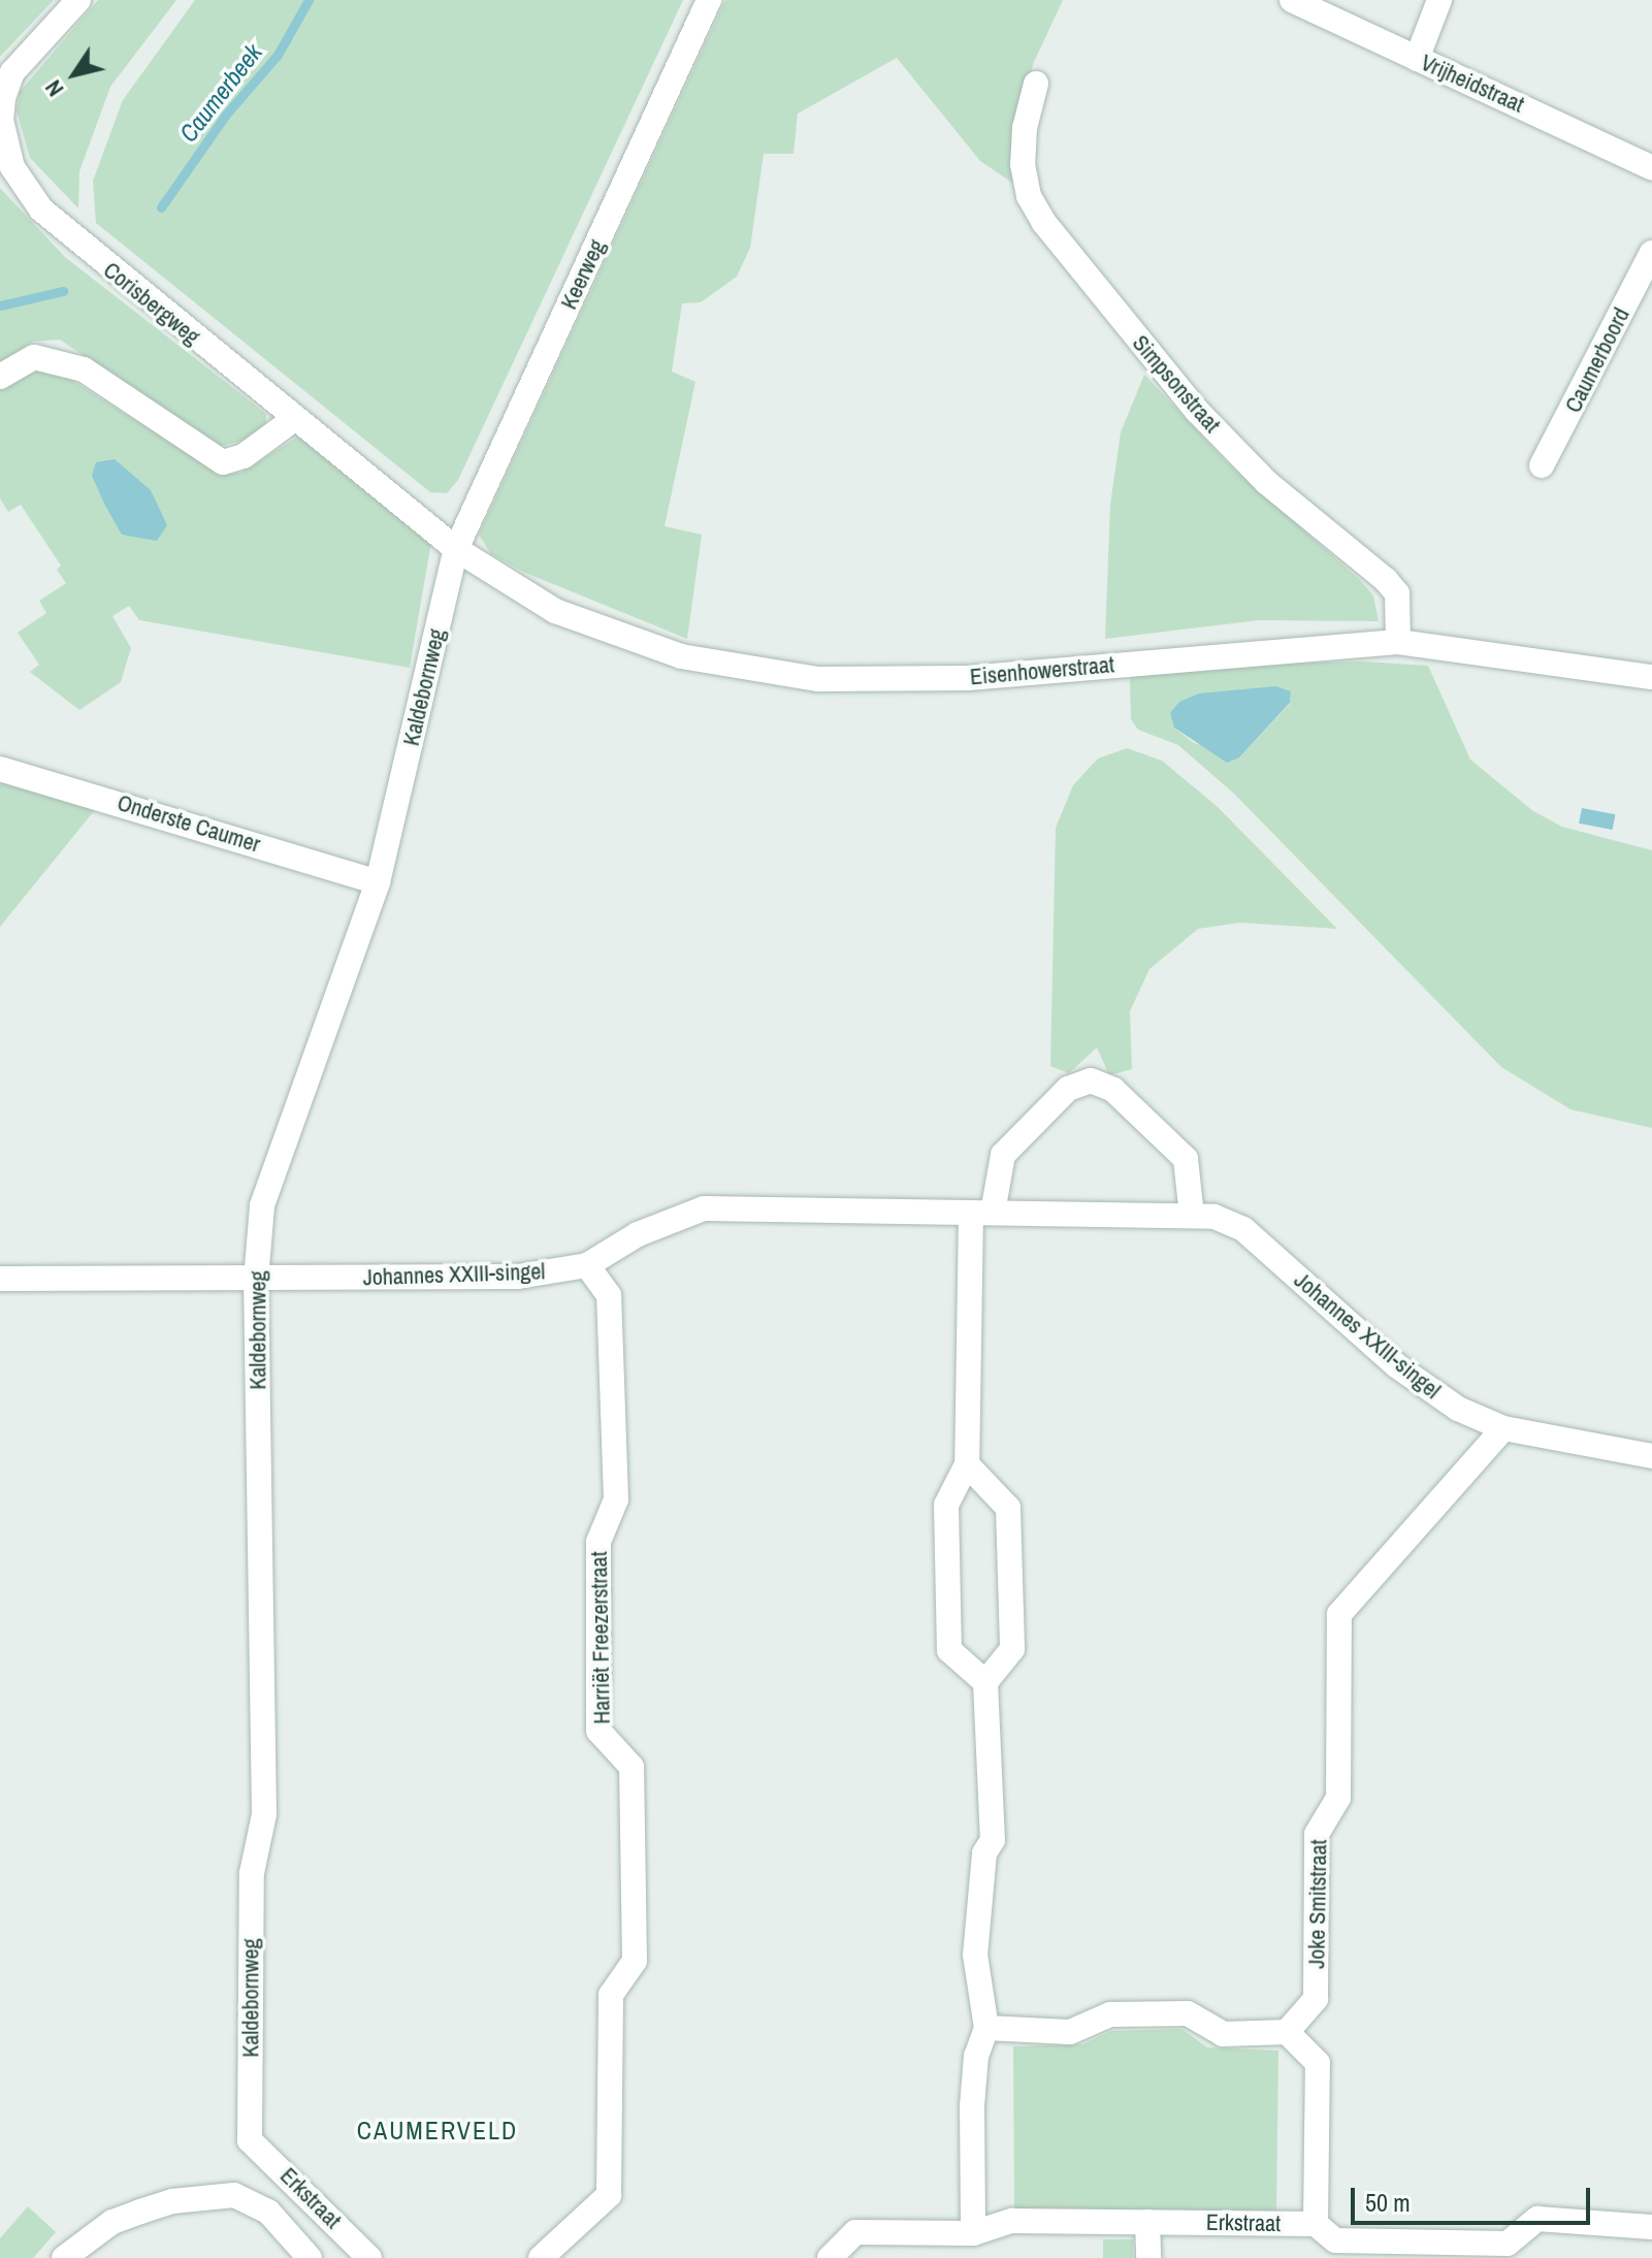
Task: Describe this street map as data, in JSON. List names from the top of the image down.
{
  "streets": {
    "street": [
      "Vrijheidstraat",
      "Keerweg",
      "Corisbergweg",
      "Caumerboord",
      "Simpsonstraat",
      "Eisenhowerstraat",
      "Kaldebornweg",
      "Onderste Caumer",
      "Johannes XXIII-singel",
      "Harriët Freezerstraat",
      "Joke Smitstraat",
      "Erkstraat"
    ]
  },
  "crossings": [
    ["Keerweg", "Corisbergweg"],
    ["Keerweg", "Eisenhowerstraat"],
    ["Keerweg", "Kaldebornweg"],
    ["Corisbergweg", "Eisenhowerstraat"],
    ["Corisbergweg", "Kaldebornweg"],
    ["Simpsonstraat", "Eisenhowerstraat"],
    ["Eisenhowerstraat", "Kaldebornweg"],
    ["Kaldebornweg", "Onderste Caumer"],
    ["Kaldebornweg", "Johannes XXIII-singel"],
    ["Kaldebornweg", "Erkstraat"],
    ["Johannes XXIII-singel", "Harriët Freezerstraat"],
    ["Johannes XXIII-singel", "Joke Smitstraat"]
  ],
  "districts": ["CAUMERVELD"],
  "water": ["Caumerbeek"],
  "scale_bar": "50 m",
  "north": "bottom left"
}
